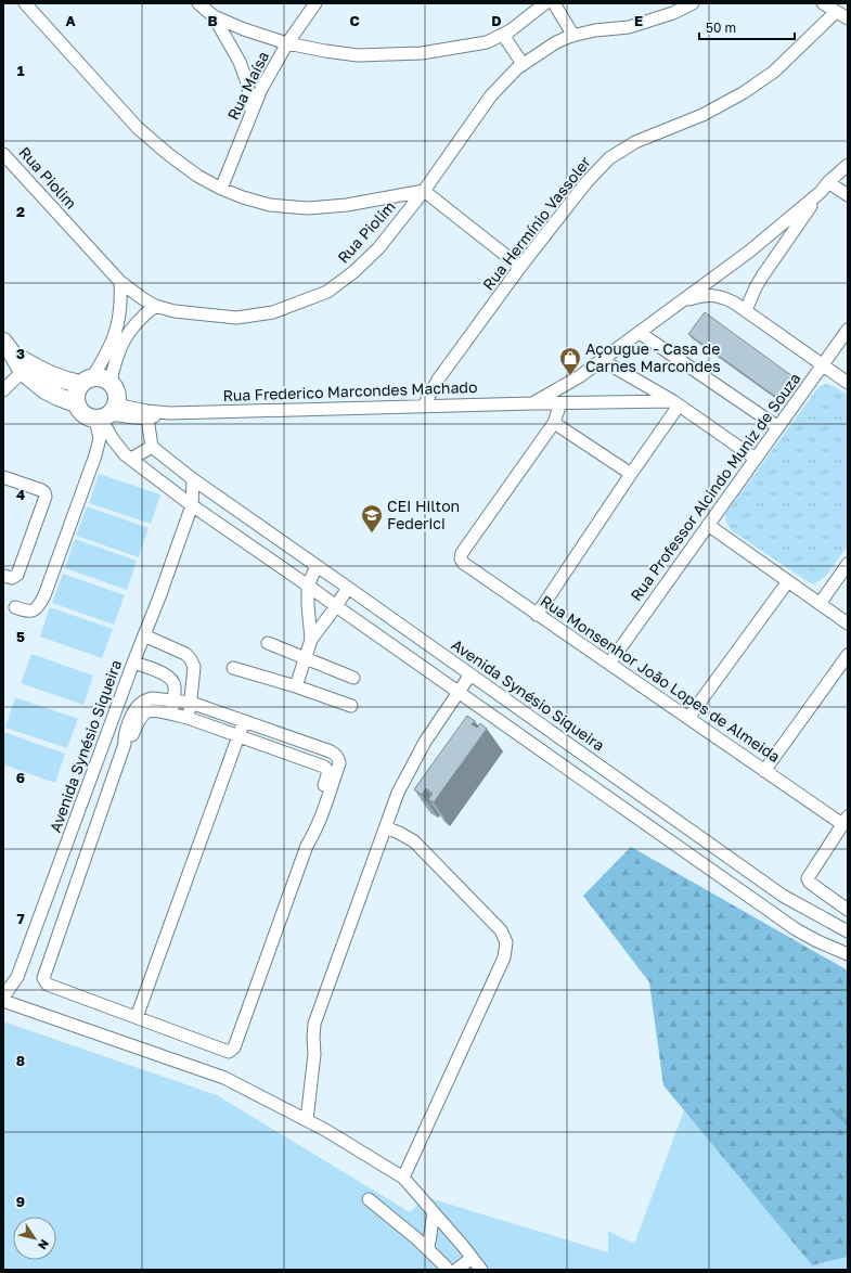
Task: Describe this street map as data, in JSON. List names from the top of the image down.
{
  "streets": {
    "street": [
      "Rua Maísa",
      "Rua Piolim",
      "Rua Hermínio Vassoler",
      "Rua Frederico Marcondes Machado",
      "Rua Professor Alcindo Muniz de Souza",
      "Rua Monsenhor João Lopes de Almeida",
      "Avenida Synésio Siqueira"
    ]
  },
  "crossings": [
    ["Rua Hermínio Vassoler", "Rua Frederico Marcondes Machado"],
    ["Rua Professor Alcindo Muniz de Souza", "Rua Monsenhor João Lopes de Almeida"]
  ],
  "places": {
    "shop": ["Açougue - Casa de Carnes Marcondes"],
    "school or university": ["CEI Hilton Federici"]
  },
  "scale_bar": "50 m",
  "north": "bottom right",
  "grid": {
    "columns": [
      "A",
      "B",
      "C",
      "D",
      "E"
    ],
    "rows": [
      "1",
      "2",
      "3",
      "4",
      "5",
      "6",
      "7",
      "8",
      "9"
    ]
  }
}
